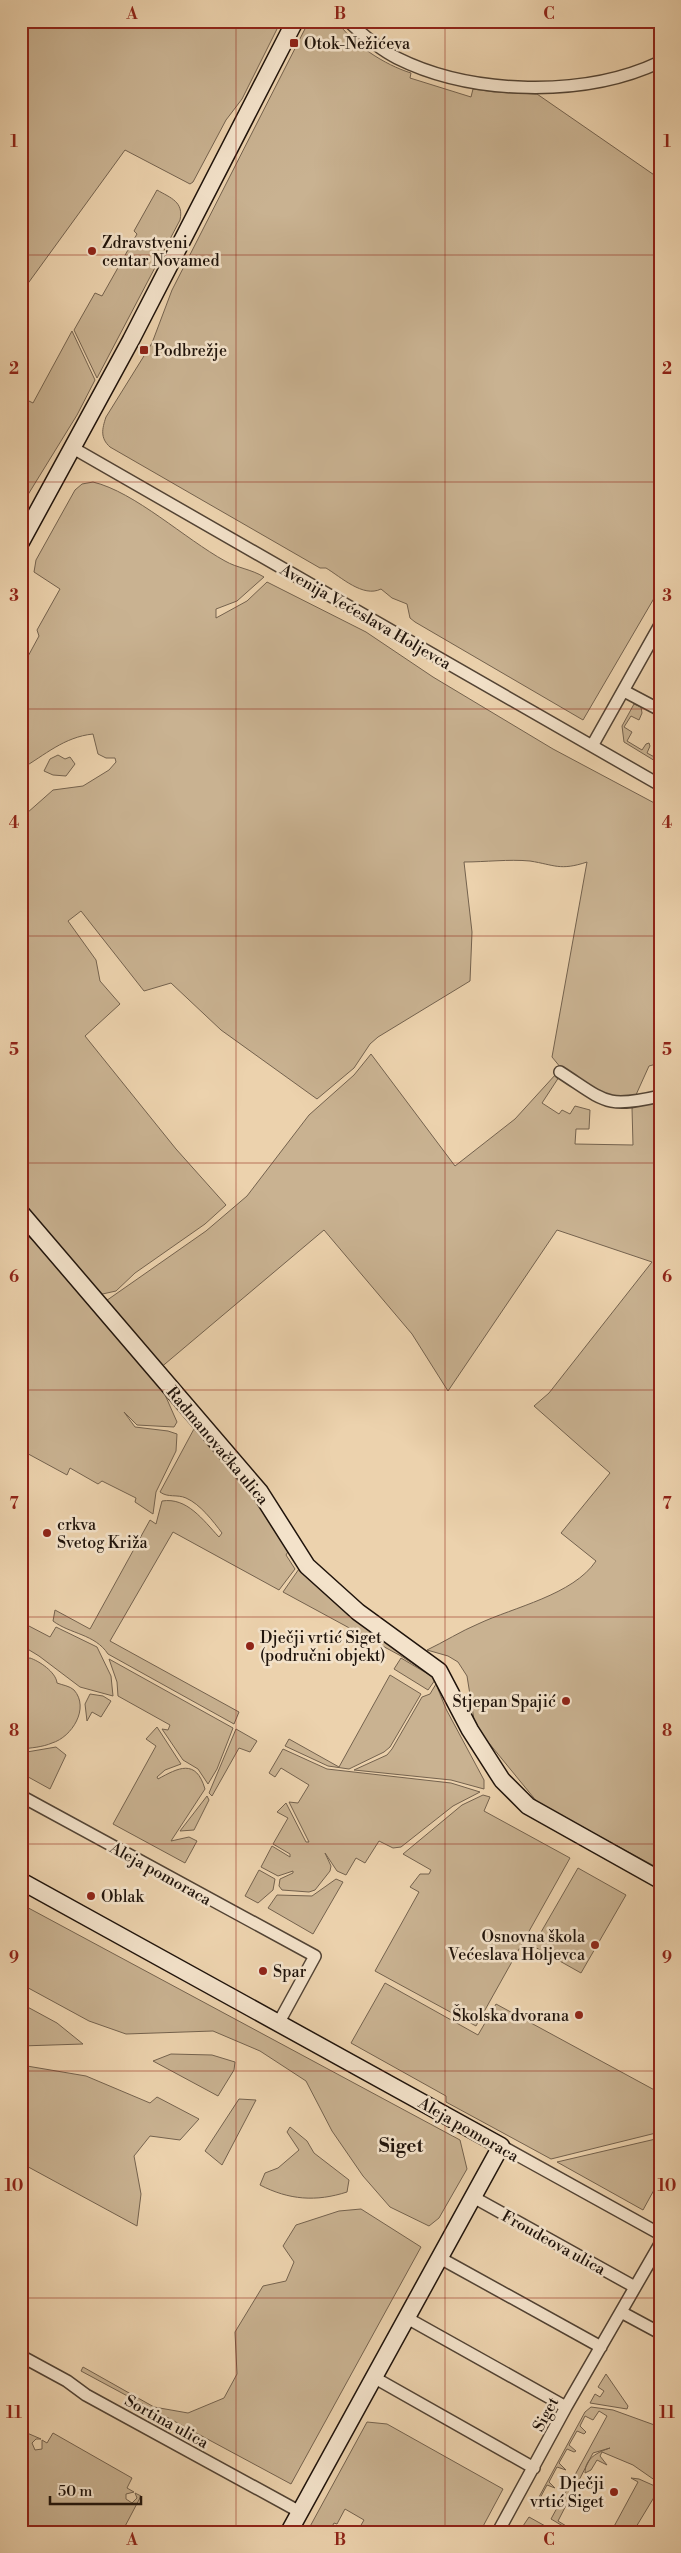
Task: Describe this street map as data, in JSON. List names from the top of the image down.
{
  "streets": {
    "street": [
      "Avenija Većeslava Holjevca",
      "Radmanovačka ulica",
      "Aleja pomoraca",
      "Froudeova ulica",
      "Siget",
      "Sortina ulica"
    ]
  },
  "crossings": [
    ["Froudeova ulica", "Siget"]
  ],
  "districts": ["Siget"],
  "places": {
    "transit": ["Otok-Nežićeva", "Podbrežje"],
    "other": [
      "Zdravstveni centar Novamed",
      "crkva Svetog Križa",
      "Dječji vrtić Siget (područni objekt)",
      "Stjepan Spajić",
      "Oblak",
      "Osnovna škola Većeslava Holjevca",
      "Spar",
      "Školska dvorana",
      "Dječji vrtić Siget"
    ]
  },
  "scale_bar": "50 m",
  "grid": {
    "columns": ["A", "B", "C"],
    "rows": [
      "1",
      "2",
      "3",
      "4",
      "5",
      "6",
      "7",
      "8",
      "9",
      "10",
      "11"
    ]
  }
}
